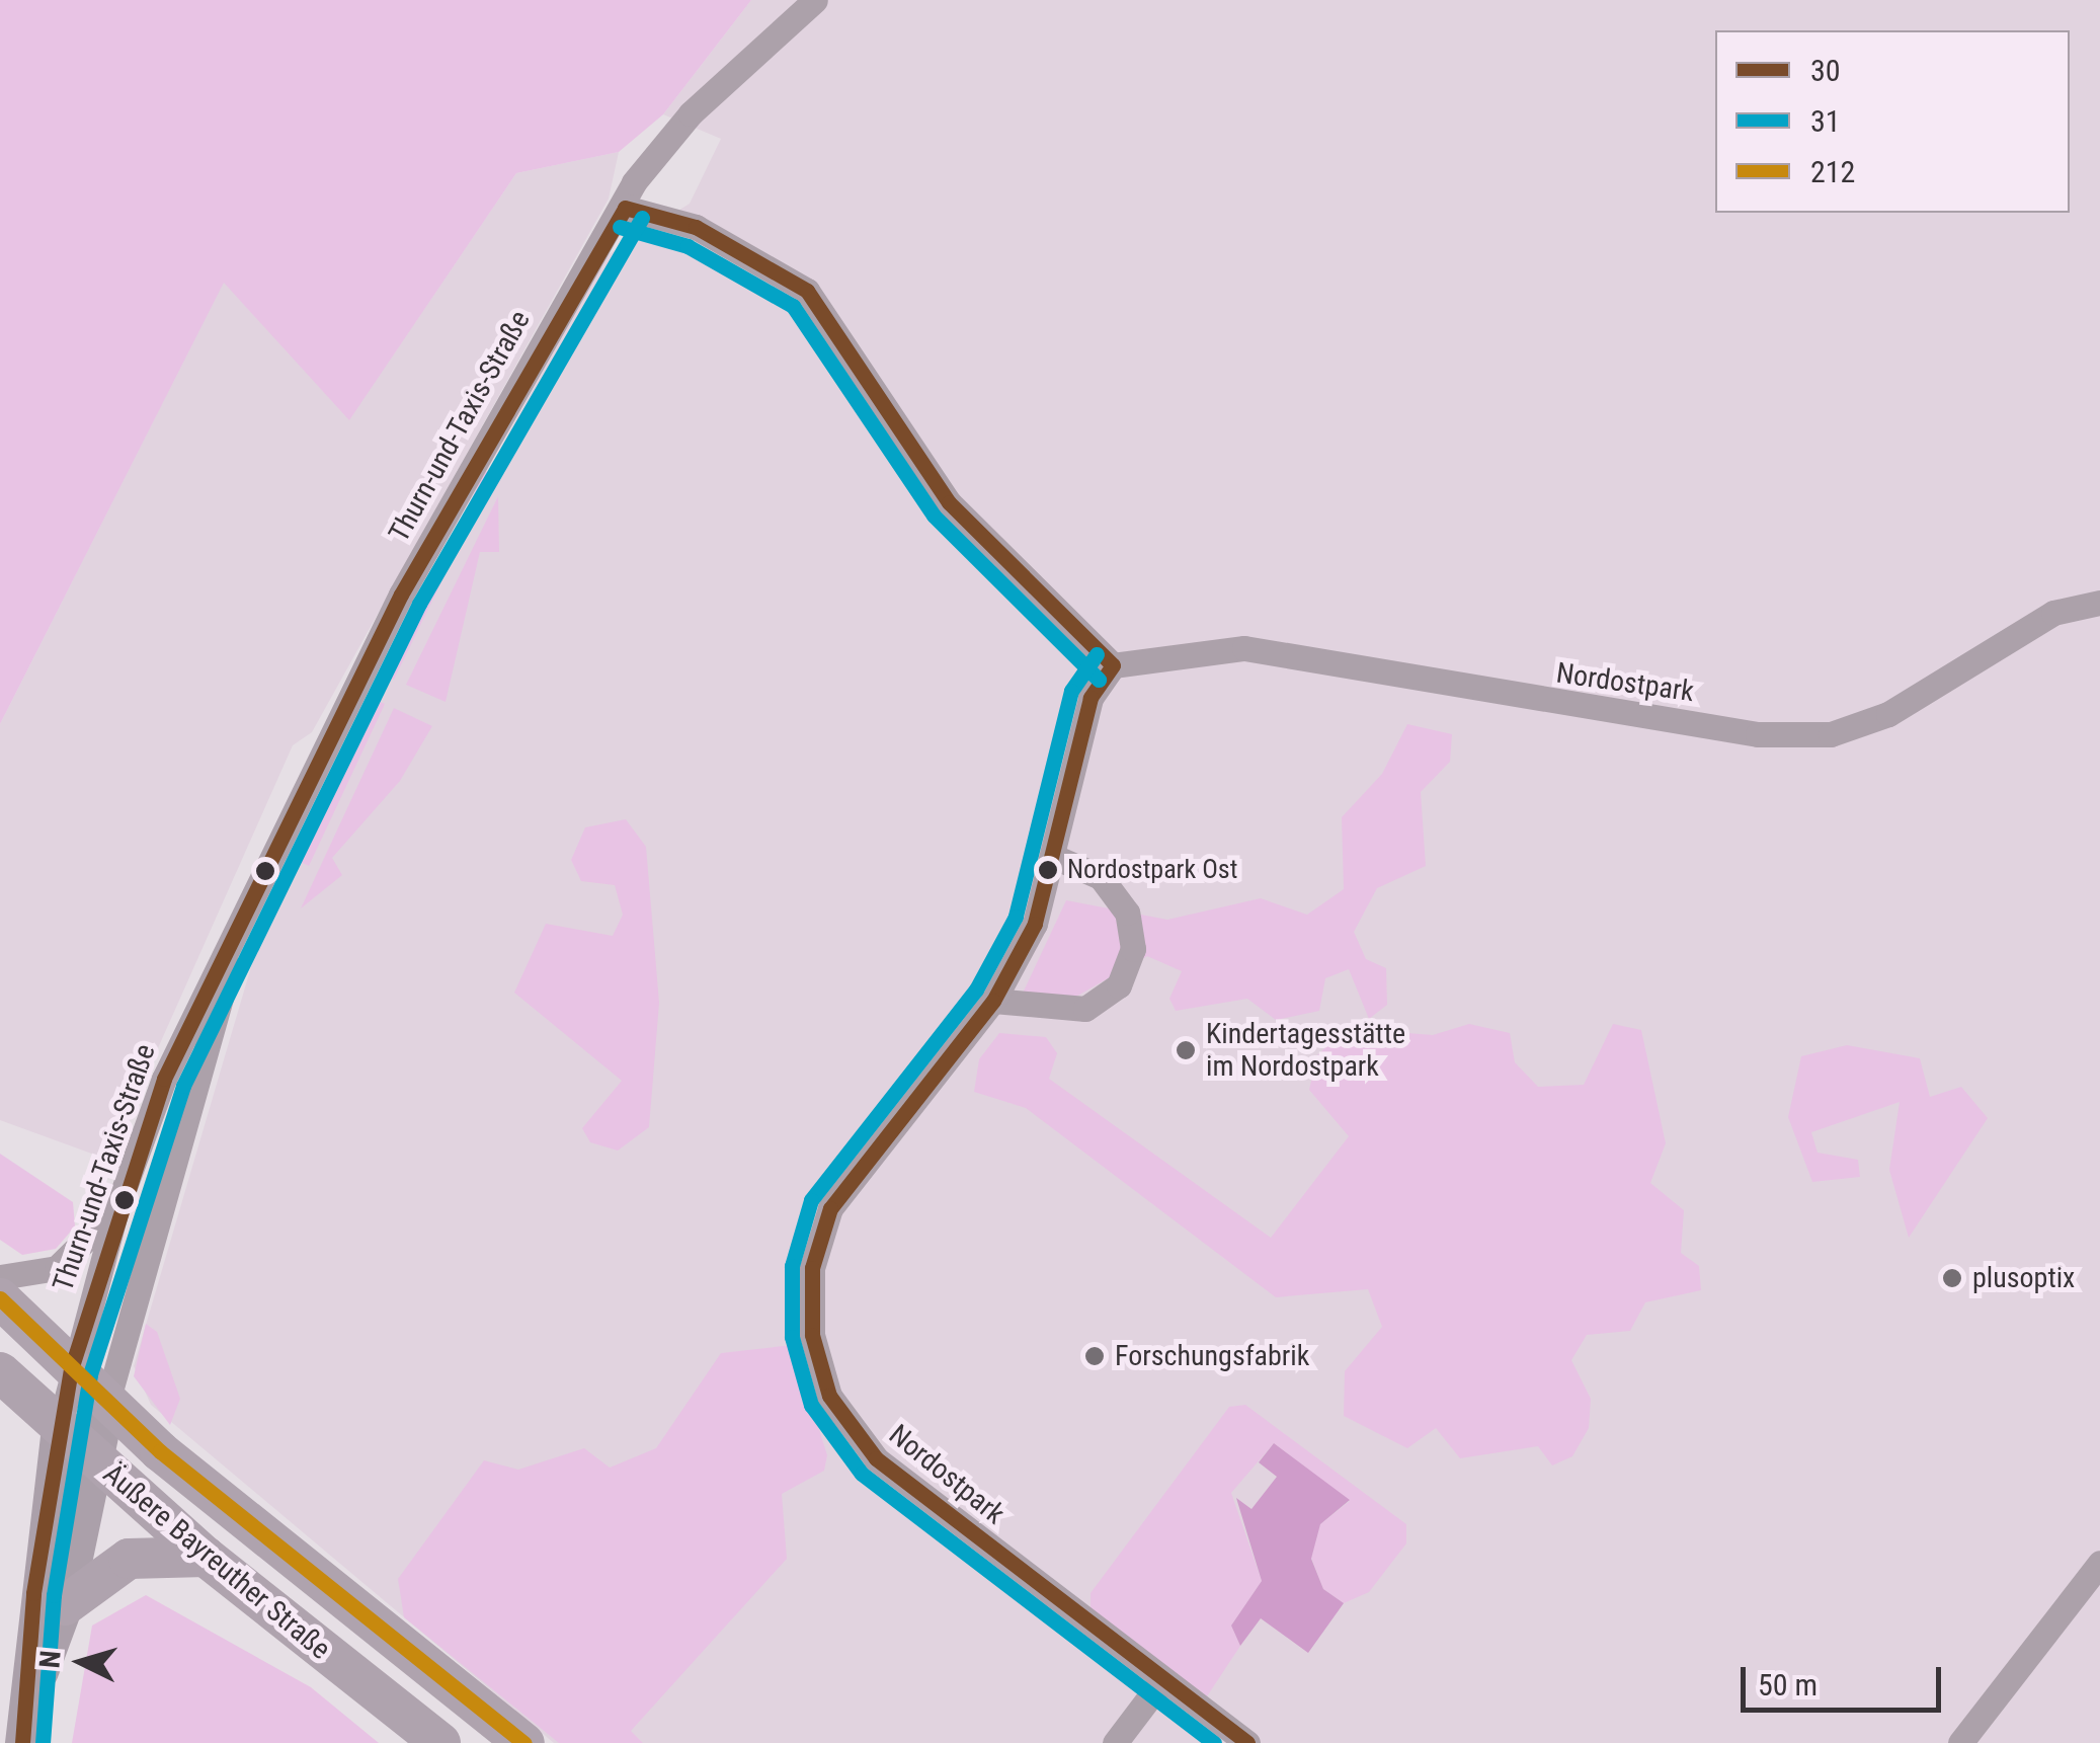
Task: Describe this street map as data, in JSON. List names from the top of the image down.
{
  "streets": {
    "main road": ["Äußere Bayreuther Straße"],
    "street": ["Thurn-und-Taxis-Straße", "Nordostpark"]
  },
  "crossings": [
    ["Thurn-und-Taxis-Straße", "Äußere Bayreuther Straße"]
  ],
  "places": [
    "Nordostpark Ost",
    "Kindertagesstätte im Nordostpark",
    "plusoptix",
    "Forschungsfabrik"
  ],
  "lines": ["transit line 30", "transit line 31", "transit line 212"],
  "legend": ["30", "31", "212"],
  "scale_bar": "50 m",
  "north": "left"
}
